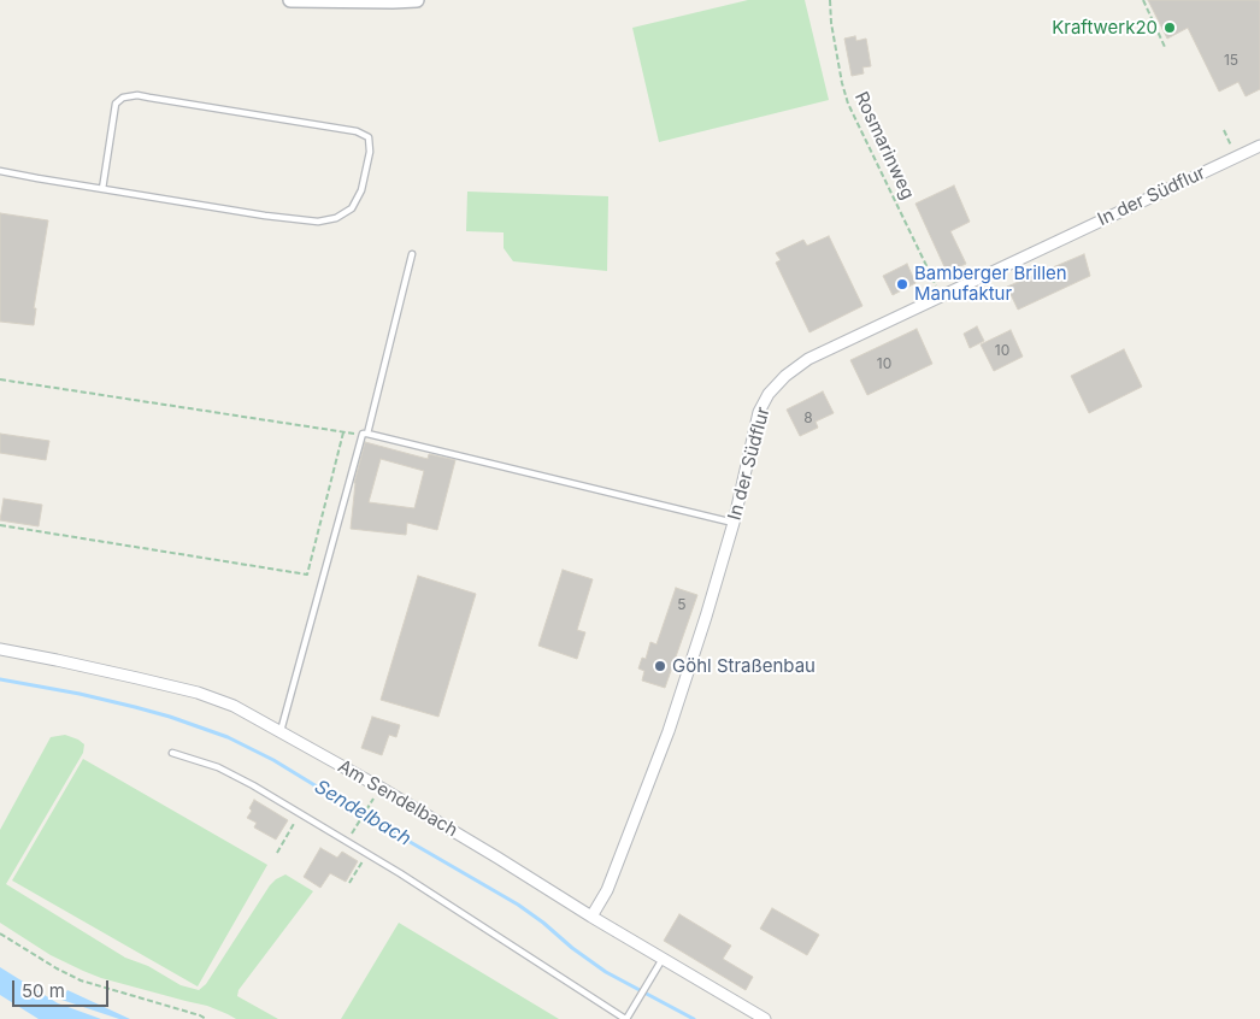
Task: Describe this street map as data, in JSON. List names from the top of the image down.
{
  "streets": {
    "street": ["In der Südflur", "Am Sendelbach"],
    "path": ["Rosmarinweg"]
  },
  "crossings": [
    ["Rosmarinweg", "In der Südflur"],
    ["In der Südflur", "Am Sendelbach"]
  ],
  "water": ["Sendelbach"],
  "places": ["Kraftwerk20", "Bamberger Brillen Manufaktur", "Göhl Straßenbau"],
  "house_numbers": [
    "15",
    "10",
    "10",
    "8",
    "5"
  ],
  "scale_bar": "50 m"
}
